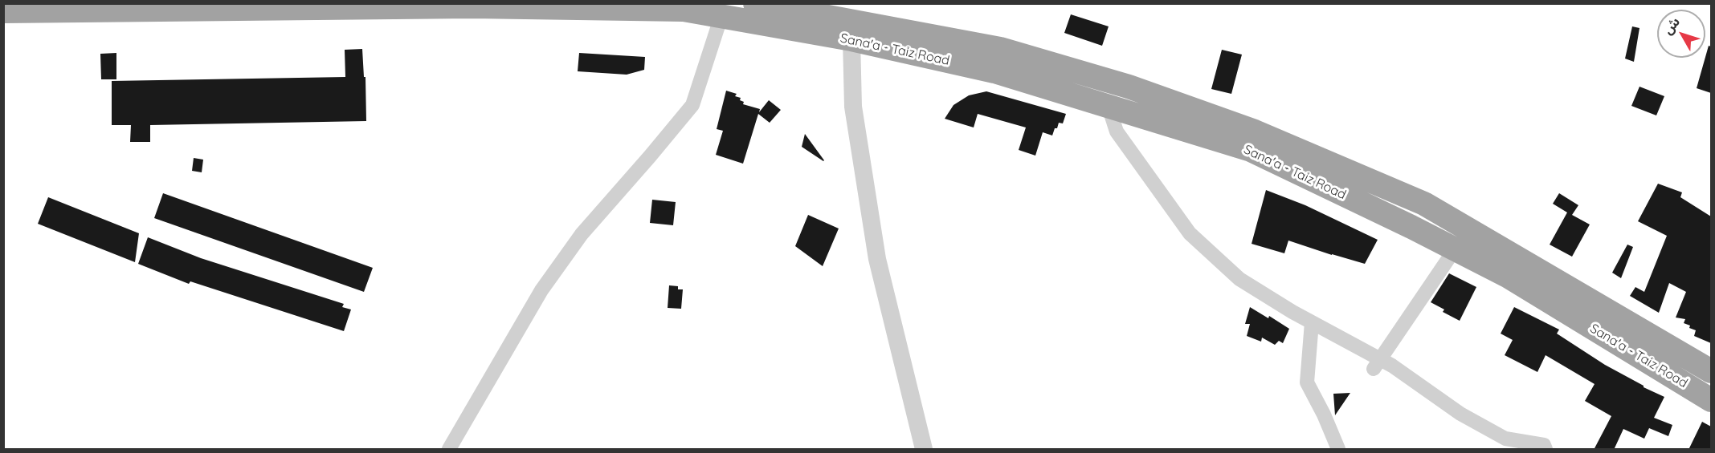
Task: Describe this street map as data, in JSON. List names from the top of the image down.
{
  "streets": {
    "highway": ["Sana'a - Taiz Road"]
  },
  "north": "top left"
}
